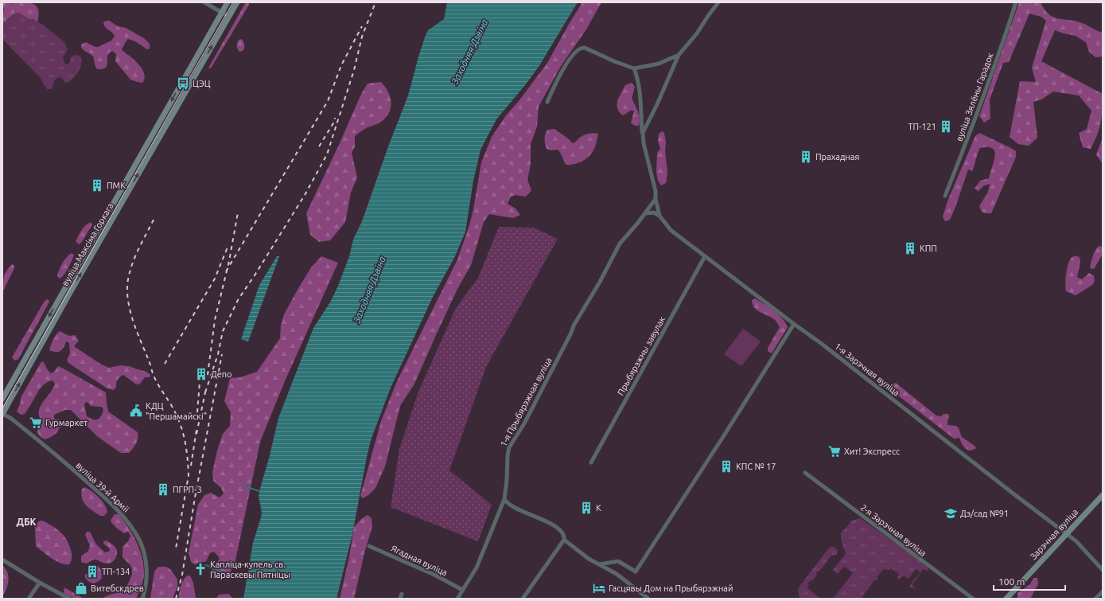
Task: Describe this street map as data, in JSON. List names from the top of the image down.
{
  "streets": {
    "main road": ["вуліца Максіма Горкага", "Зарэчная вуліца"],
    "street": [
      "вуліца Зялёны Гарадок",
      "Прыбярэжны завулак",
      "1-я Зарэчная вуліца",
      "1-я Прыбярэжная вуліца",
      "вуліца 39-й Арміі",
      "2-я Зарэчная вуліца",
      "Ягадная вуліца"
    ]
  },
  "crossings": [
    ["вуліца Максіма Горкага", "вуліца 39-й Арміі"],
    ["Прыбярэжны завулак", "1-я Зарэчная вуліца"],
    ["1-я Зарэчная вуліца", "1-я Прыбярэжная вуліца"],
    ["1-я Зарэчная вуліца", "Зарэчная вуліца"],
    ["1-я Прыбярэжная вуліца", "Ягадная вуліца"]
  ],
  "districts": ["ДБК"],
  "water": ["Заходняя Дзвіна"],
  "places": {
    "bus stop": ["ЦЭЦ"],
    "building": [
      "ТП-121",
      "Прахадная",
      "ПМК",
      "КПП",
      "Депо",
      "КПС № 17",
      "ПГРП-3",
      "К",
      "ТП-134"
    ],
    "public building": ["КДЦ \"Першамайскі\""],
    "supermarket": ["Гурмаркет", "Хит! Экспресс"],
    "school or university": ["Дз/сад №91"],
    "church": ["Капліца-купель св. Параскевы Пятніцы"],
    "shop": ["Витебскдрев"],
    "hotel": ["Гасцявы Дом на Прыбярэжнай"]
  },
  "scale_bar": "100 m"
}
